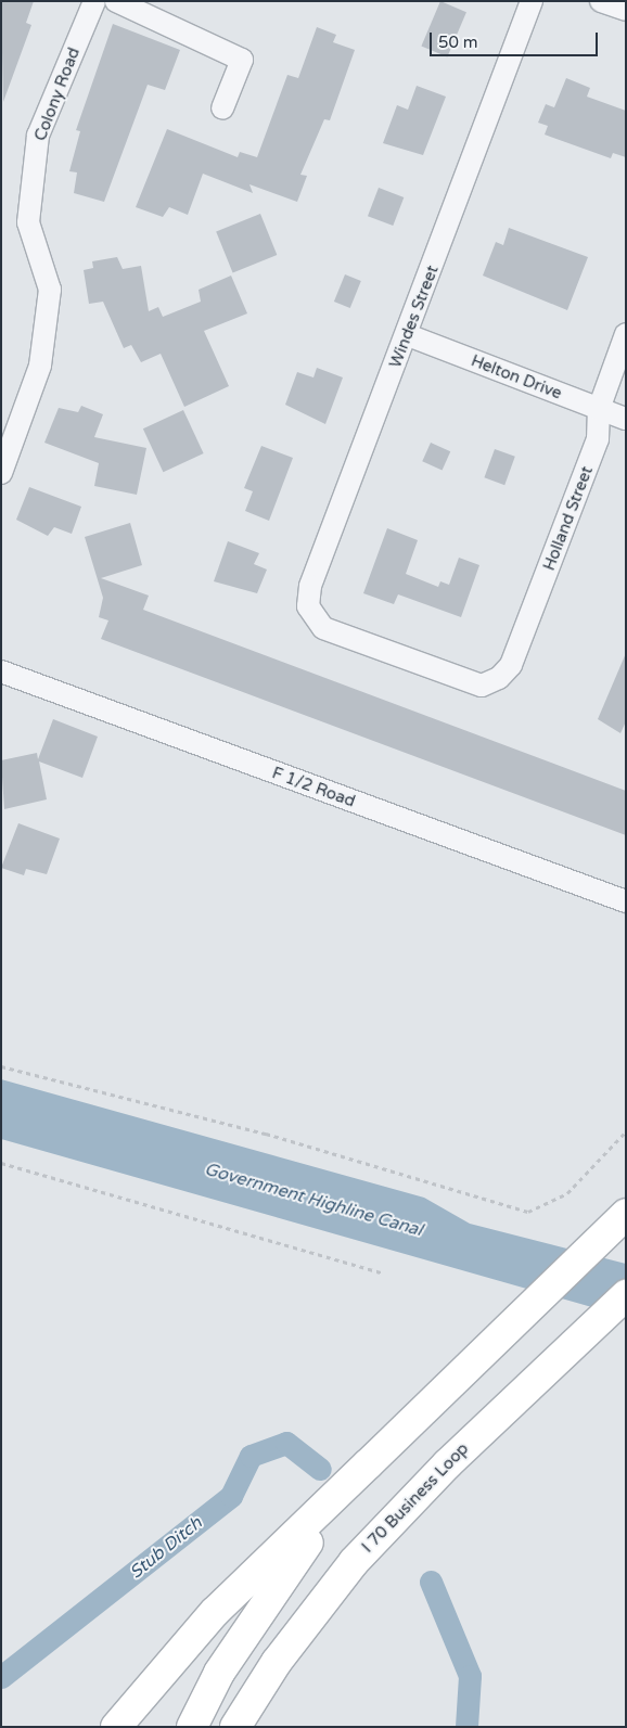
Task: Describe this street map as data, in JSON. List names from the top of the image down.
{
  "streets": {
    "main road": ["I 70 Business Loop"],
    "street": [
      "Colony Road",
      "Windes Street",
      "Helton Drive",
      "Holland Street",
      "F 1/2 Road"
    ]
  },
  "crossings": [
    ["Windes Street", "Helton Drive"],
    ["Windes Street", "Holland Street"],
    ["Helton Drive", "Holland Street"]
  ],
  "water": ["Government Highline Canal", "Stub Ditch"],
  "scale_bar": "50 m"
}
